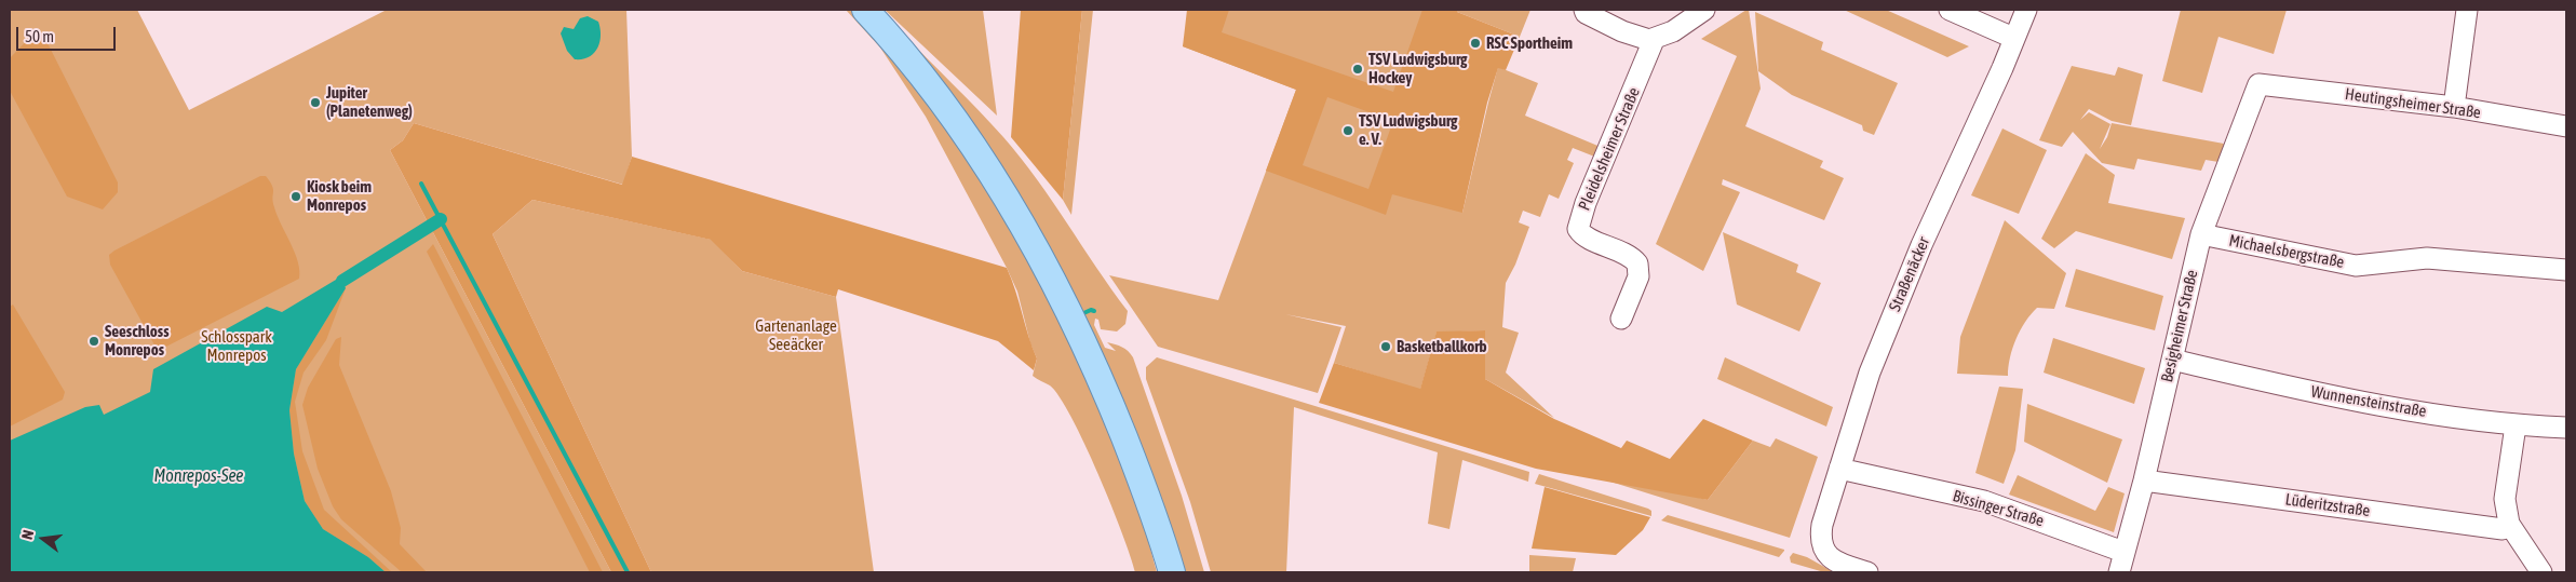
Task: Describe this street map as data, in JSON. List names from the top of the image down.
{
  "streets": {
    "street": [
      "Heutingsheimer Straße",
      "Pleidelsheimer Straße",
      "Michaelsbergstraße",
      "Straßenäcker",
      "Besigheimer Straße",
      "Wunnensteinstraße",
      "Lüderitzstraße",
      "Bissinger Straße"
    ]
  },
  "crossings": [
    ["Heutingsheimer Straße", "Besigheimer Straße"],
    ["Michaelsbergstraße", "Besigheimer Straße"],
    ["Straßenäcker", "Bissinger Straße"],
    ["Besigheimer Straße", "Wunnensteinstraße"],
    ["Besigheimer Straße", "Lüderitzstraße"],
    ["Besigheimer Straße", "Bissinger Straße"]
  ],
  "water": ["Monrepos-See"],
  "parks": ["Gartenanlage Seeäcker", "Schlosspark Monrepos"],
  "places": [
    "RSC Sportheim",
    "TSV Ludwigsburg Hockey",
    "Jupiter (Planetenweg)",
    "TSV Ludwigsburg e. V.",
    "Kiosk beim Monrepos",
    "Seeschloss Monrepos",
    "Basketballkorb"
  ],
  "scale_bar": "50 m",
  "north": "left"
}
